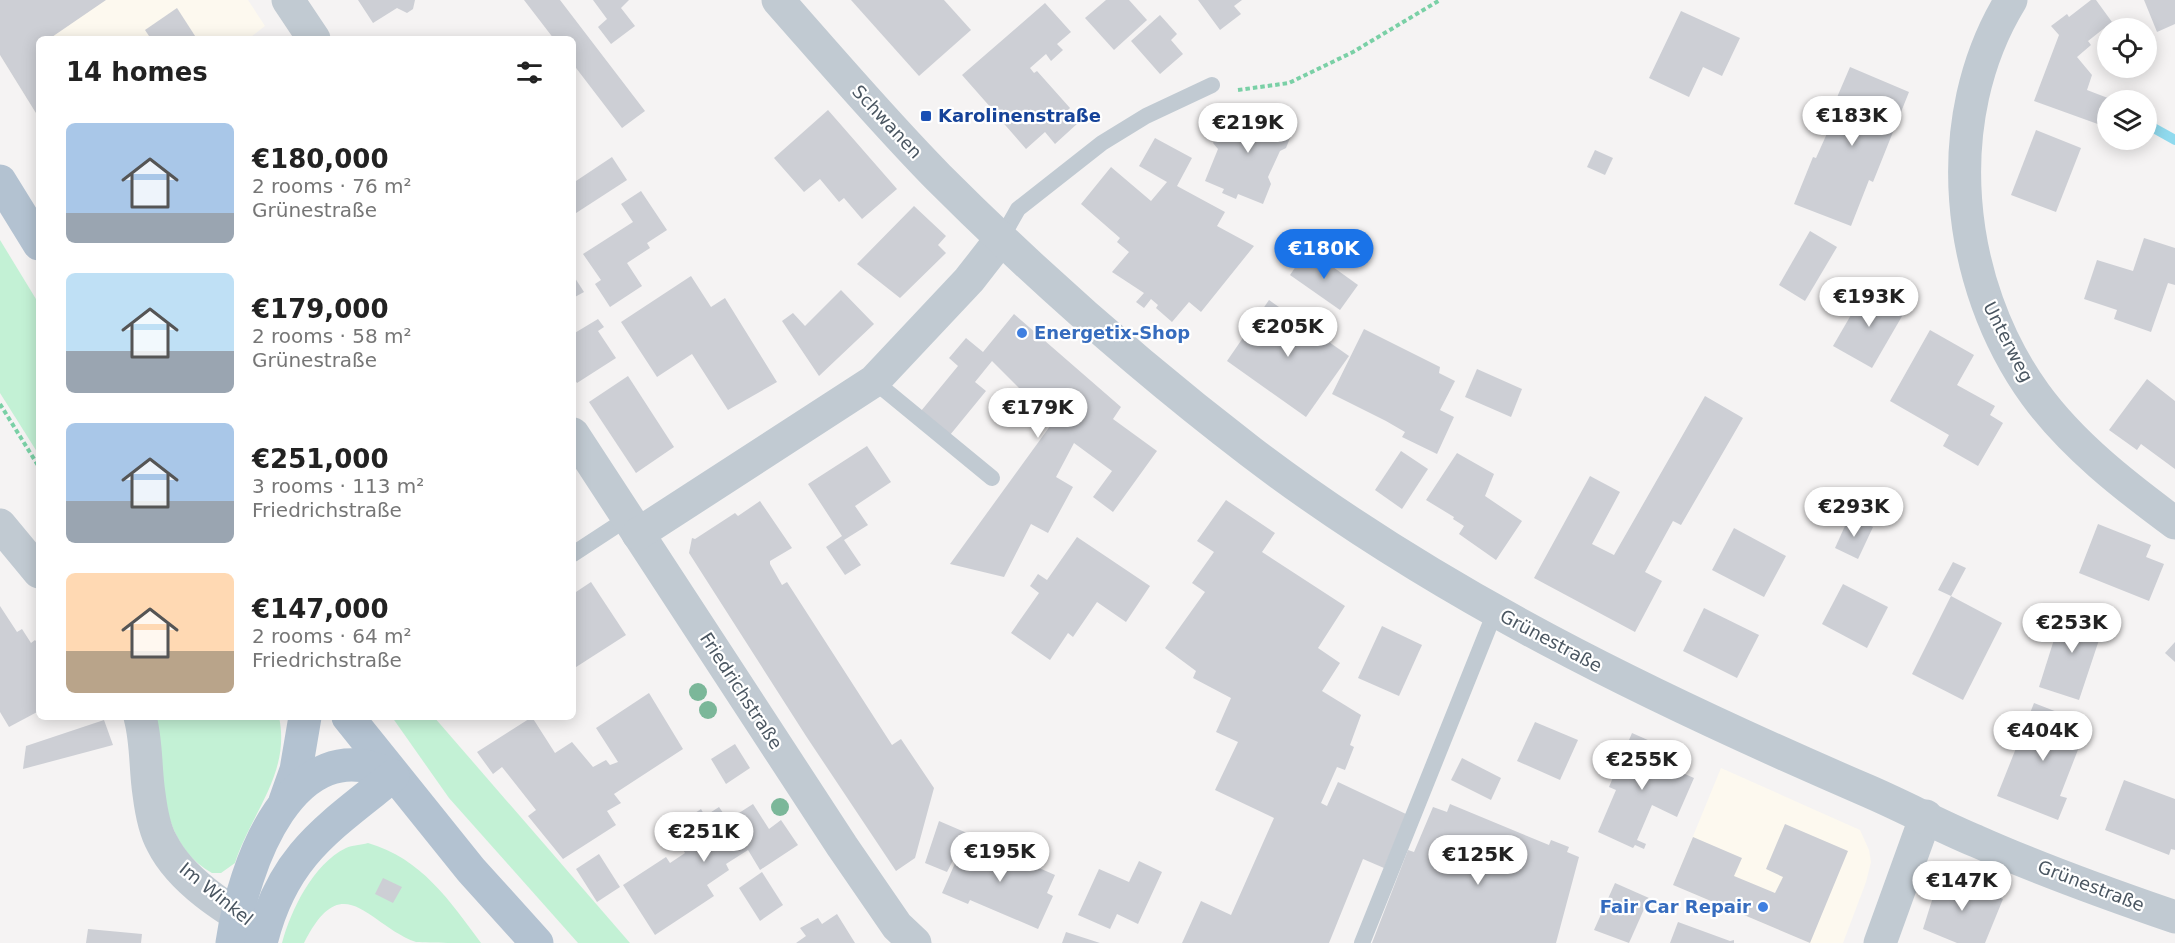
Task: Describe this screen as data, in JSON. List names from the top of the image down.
{
  "streets": {
    "street": [
      "Schwanen",
      "Unterweg",
      "Grünestraße",
      "Friedrichstraße",
      "Im Winkel"
    ]
  },
  "crossings": [
    ["Schwanen", "Grünestraße"]
  ],
  "places": {
    "transit": ["Karolinenstraße"],
    "other": ["Energetix-Shop", "Fair Car Repair"]
  },
  "page": {
    "heading": "14 homes",
    "price": [
      "€183K",
      "€219K",
      "€180K",
      "€193K",
      "€205K",
      "€179K",
      "€293K",
      "€253K",
      "€404K",
      "€255K",
      "€251K",
      "€195K",
      "€125K",
      "€147K"
    ],
    "list": [
      {
        "name": "€180,000",
        "note": "2 rooms · 76 m² · Grünestraße"
      },
      {
        "name": "€179,000",
        "note": "2 rooms · 58 m² · Grünestraße"
      },
      {
        "name": "€251,000",
        "note": "3 rooms · 113 m² · Friedrichstraße"
      },
      {
        "name": "€147,000",
        "note": "2 rooms · 64 m² · Friedrichstraße"
      }
    ]
  }
}
